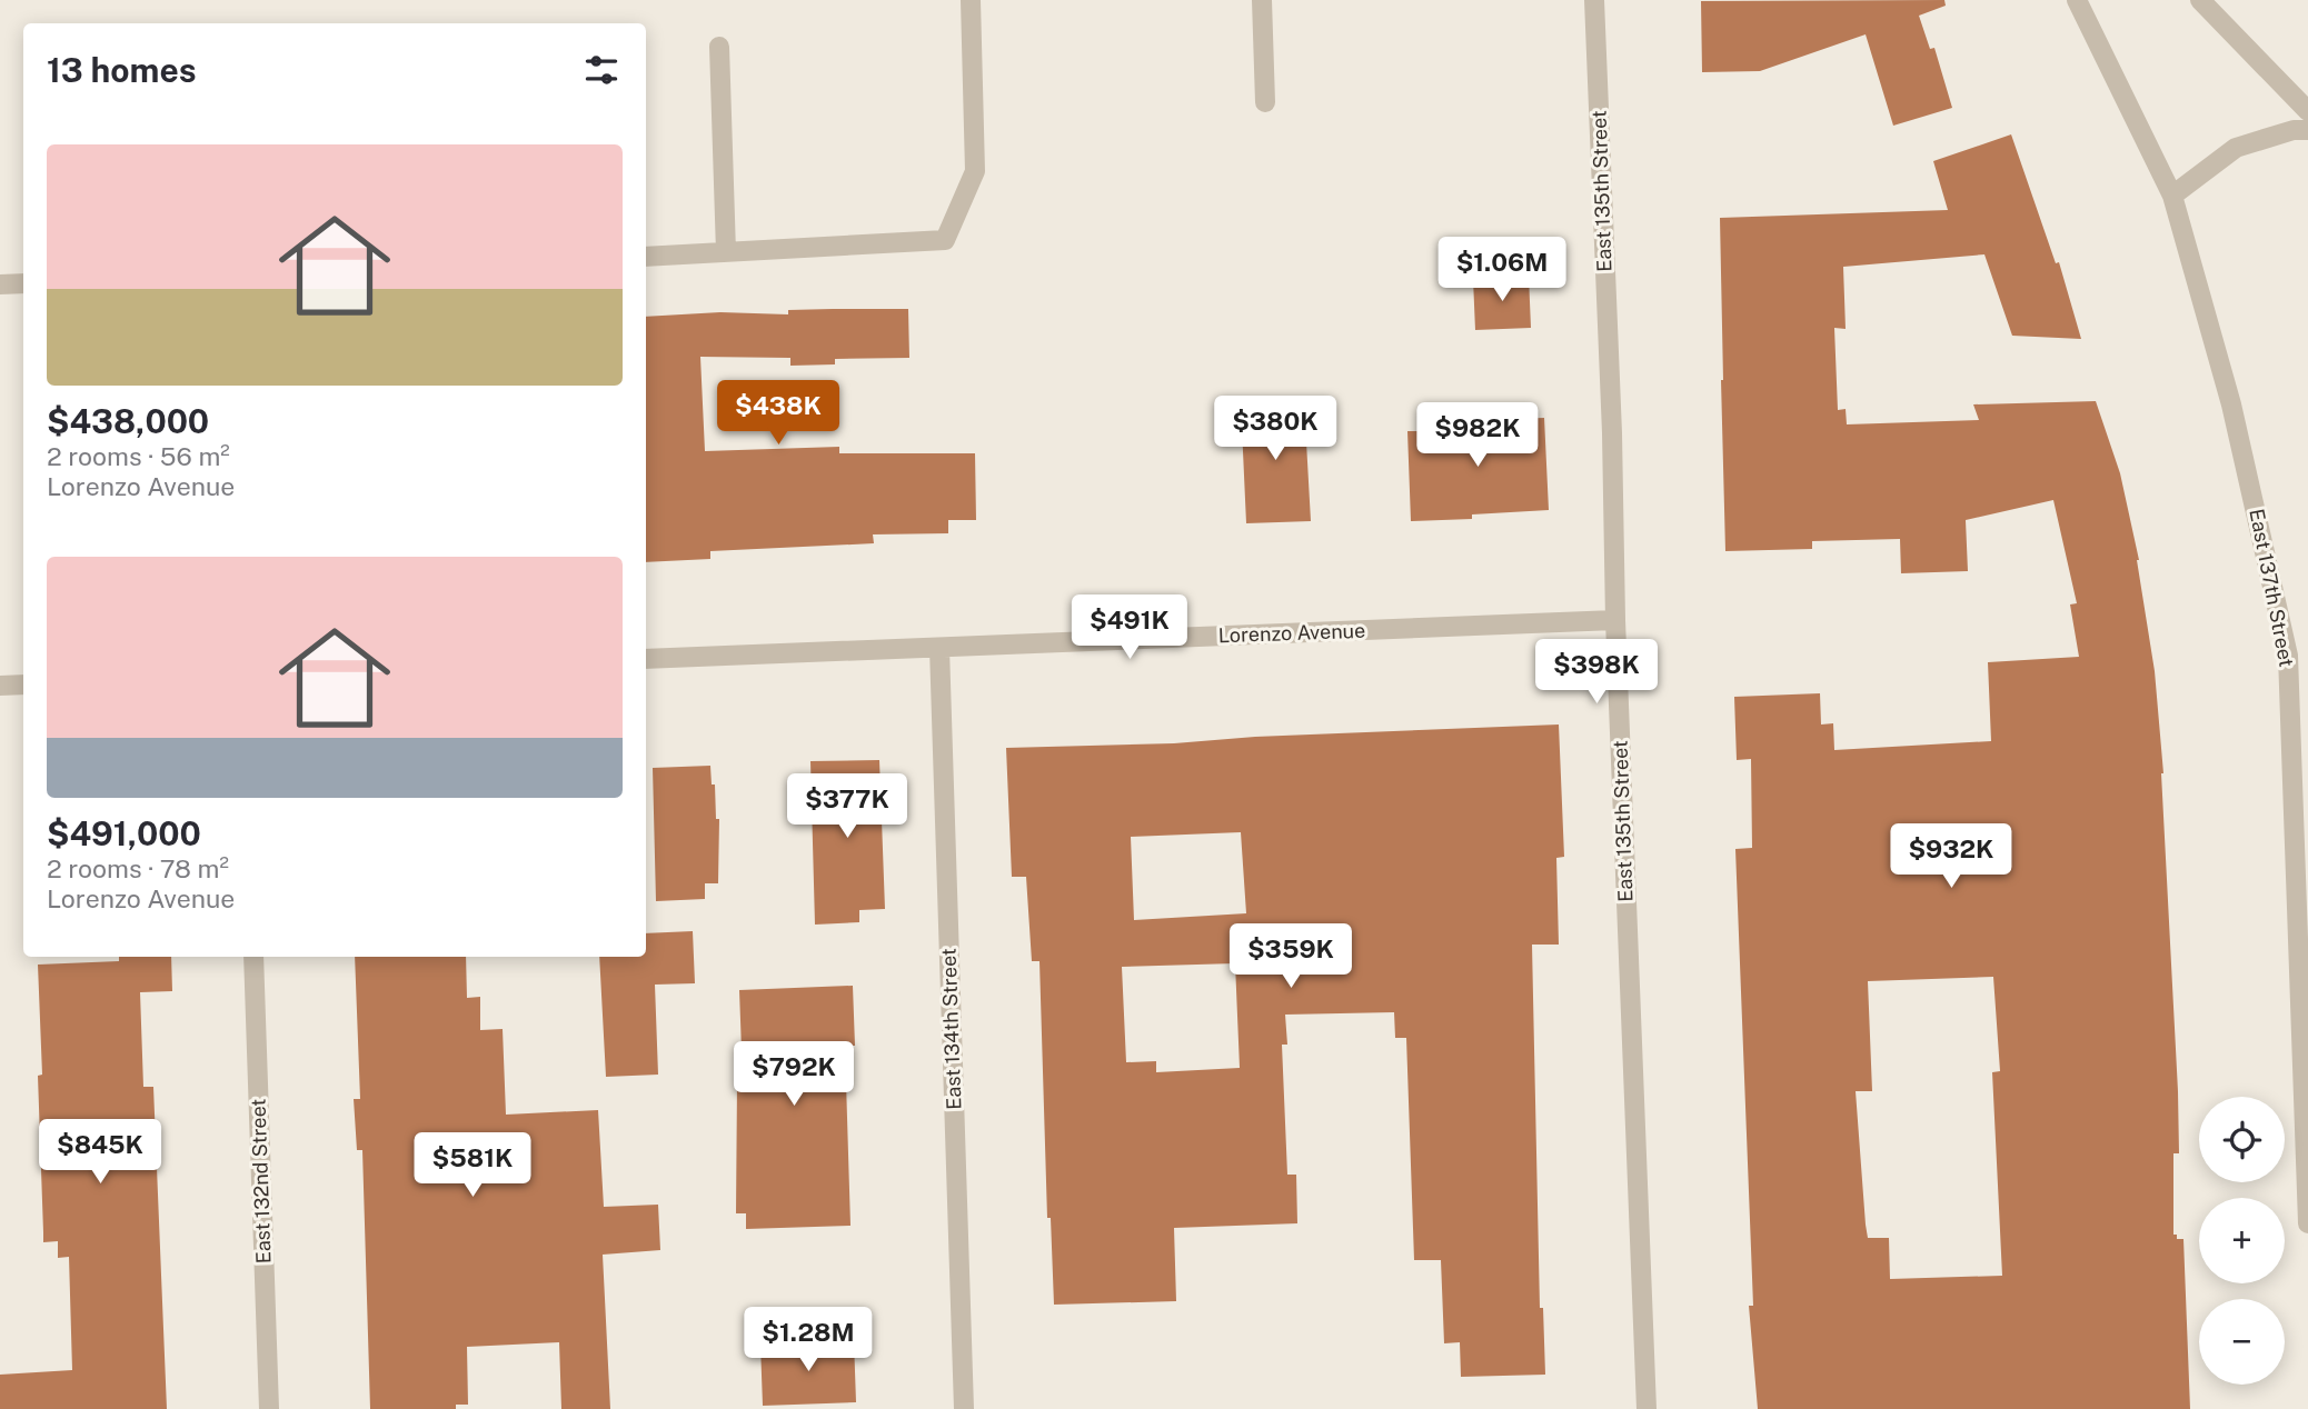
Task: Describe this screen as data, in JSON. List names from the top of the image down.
{
  "streets": {
    "street": [
      "East 135th Street",
      "East 137th Street",
      "Lorenzo Avenue",
      "East 134th Street",
      "East 132nd Street"
    ]
  },
  "crossings": [
    ["East 135th Street", "Lorenzo Avenue"],
    ["Lorenzo Avenue", "East 134th Street"]
  ],
  "page": {
    "heading": "13 homes",
    "list": [
      {
        "name": "$438,000",
        "note": "2 rooms · 56 m² · Lorenzo Avenue"
      },
      {
        "name": "$491,000",
        "note": "2 rooms · 78 m² · Lorenzo Avenue"
      }
    ],
    "price": [
      "$1.06M",
      "$438K",
      "$380K",
      "$982K",
      "$491K",
      "$398K",
      "$377K",
      "$932K",
      "$359K",
      "$792K",
      "$845K",
      "$581K",
      "$1.28M"
    ],
    "map_buttons": ["+", "−"]
  }
}
